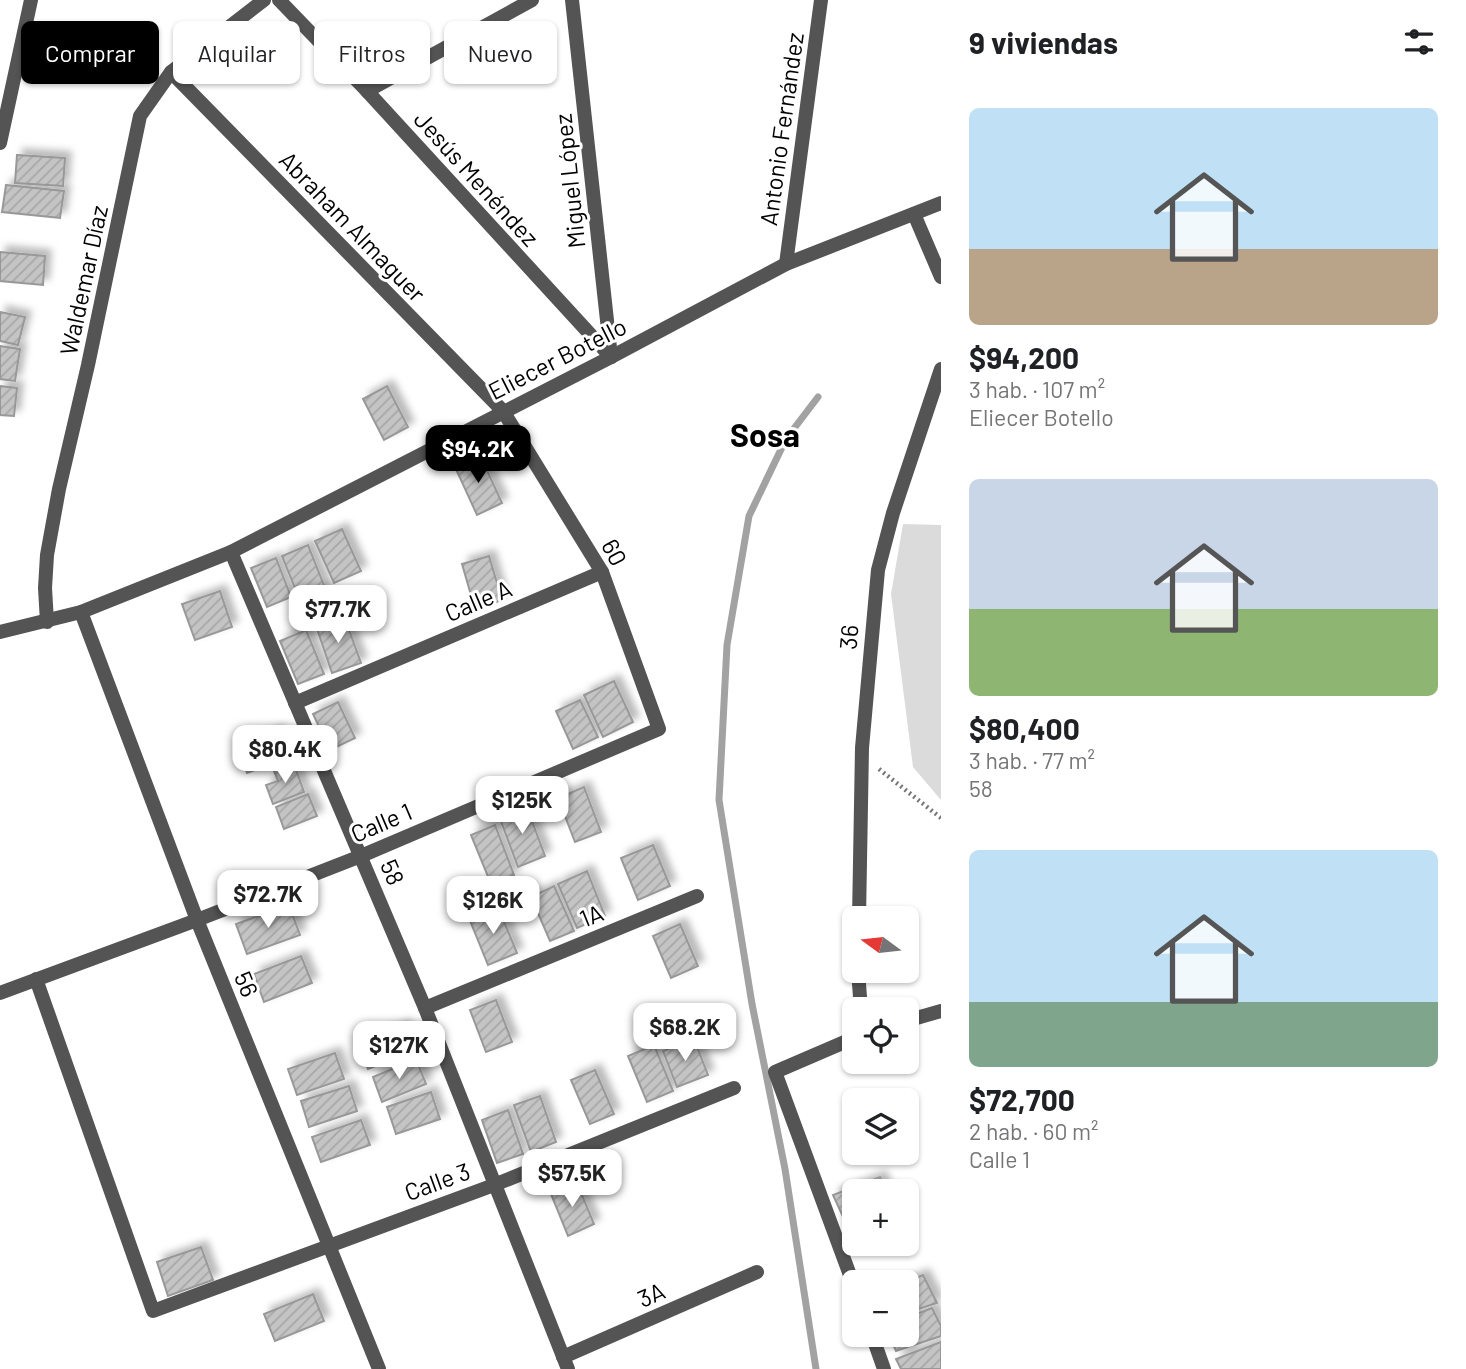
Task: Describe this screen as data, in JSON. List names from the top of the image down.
{
  "streets": {
    "street": [
      "Antonio Fernández",
      "Jesús Menéndez",
      "Miguel López",
      "Abraham Almaguer",
      "Waldemar Díaz",
      "Eliecer Botello",
      "60",
      "Calle A",
      "36",
      "Calle 1",
      "58",
      "1A",
      "56",
      "Calle 3",
      "3A"
    ]
  },
  "crossings": [
    ["Antonio Fernández", "Eliecer Botello"],
    ["Jesús Menéndez", "Miguel López"],
    ["Jesús Menéndez", "Eliecer Botello"],
    ["Miguel López", "Eliecer Botello"],
    ["Abraham Almaguer", "Waldemar Díaz"],
    ["Abraham Almaguer", "Eliecer Botello"],
    ["Abraham Almaguer", "60"],
    ["Waldemar Díaz", "Eliecer Botello"],
    ["Eliecer Botello", "60"],
    ["Eliecer Botello", "58"],
    ["Eliecer Botello", "56"],
    ["60", "Calle A"],
    ["60", "Calle 1"],
    ["Calle A", "58"],
    ["Calle 1", "58"],
    ["Calle 1", "56"],
    ["Calle 1", "Calle 3"],
    ["58", "1A"],
    ["58", "Calle 3"],
    ["58", "3A"],
    ["56", "Calle 3"]
  ],
  "districts": ["Sosa"],
  "north": "left",
  "page": {
    "heading": "9 viviendas",
    "chip": [
      "Comprar",
      "Alquilar",
      "Filtros",
      "Nuevo"
    ],
    "list": [
      {
        "name": "$94,200",
        "note": "3 hab. · 107 m² · Eliecer Botello"
      },
      {
        "name": "$80,400",
        "note": "3 hab. · 77 m² · 58"
      },
      {
        "name": "$72,700",
        "note": "2 hab. · 60 m² · Calle 1"
      }
    ],
    "price": [
      "$94.2K",
      "$77.7K",
      "$80.4K",
      "$125K",
      "$72.7K",
      "$126K",
      "$68.2K",
      "$127K",
      "$57.5K"
    ],
    "map_buttons": ["+", "−"]
  }
}
